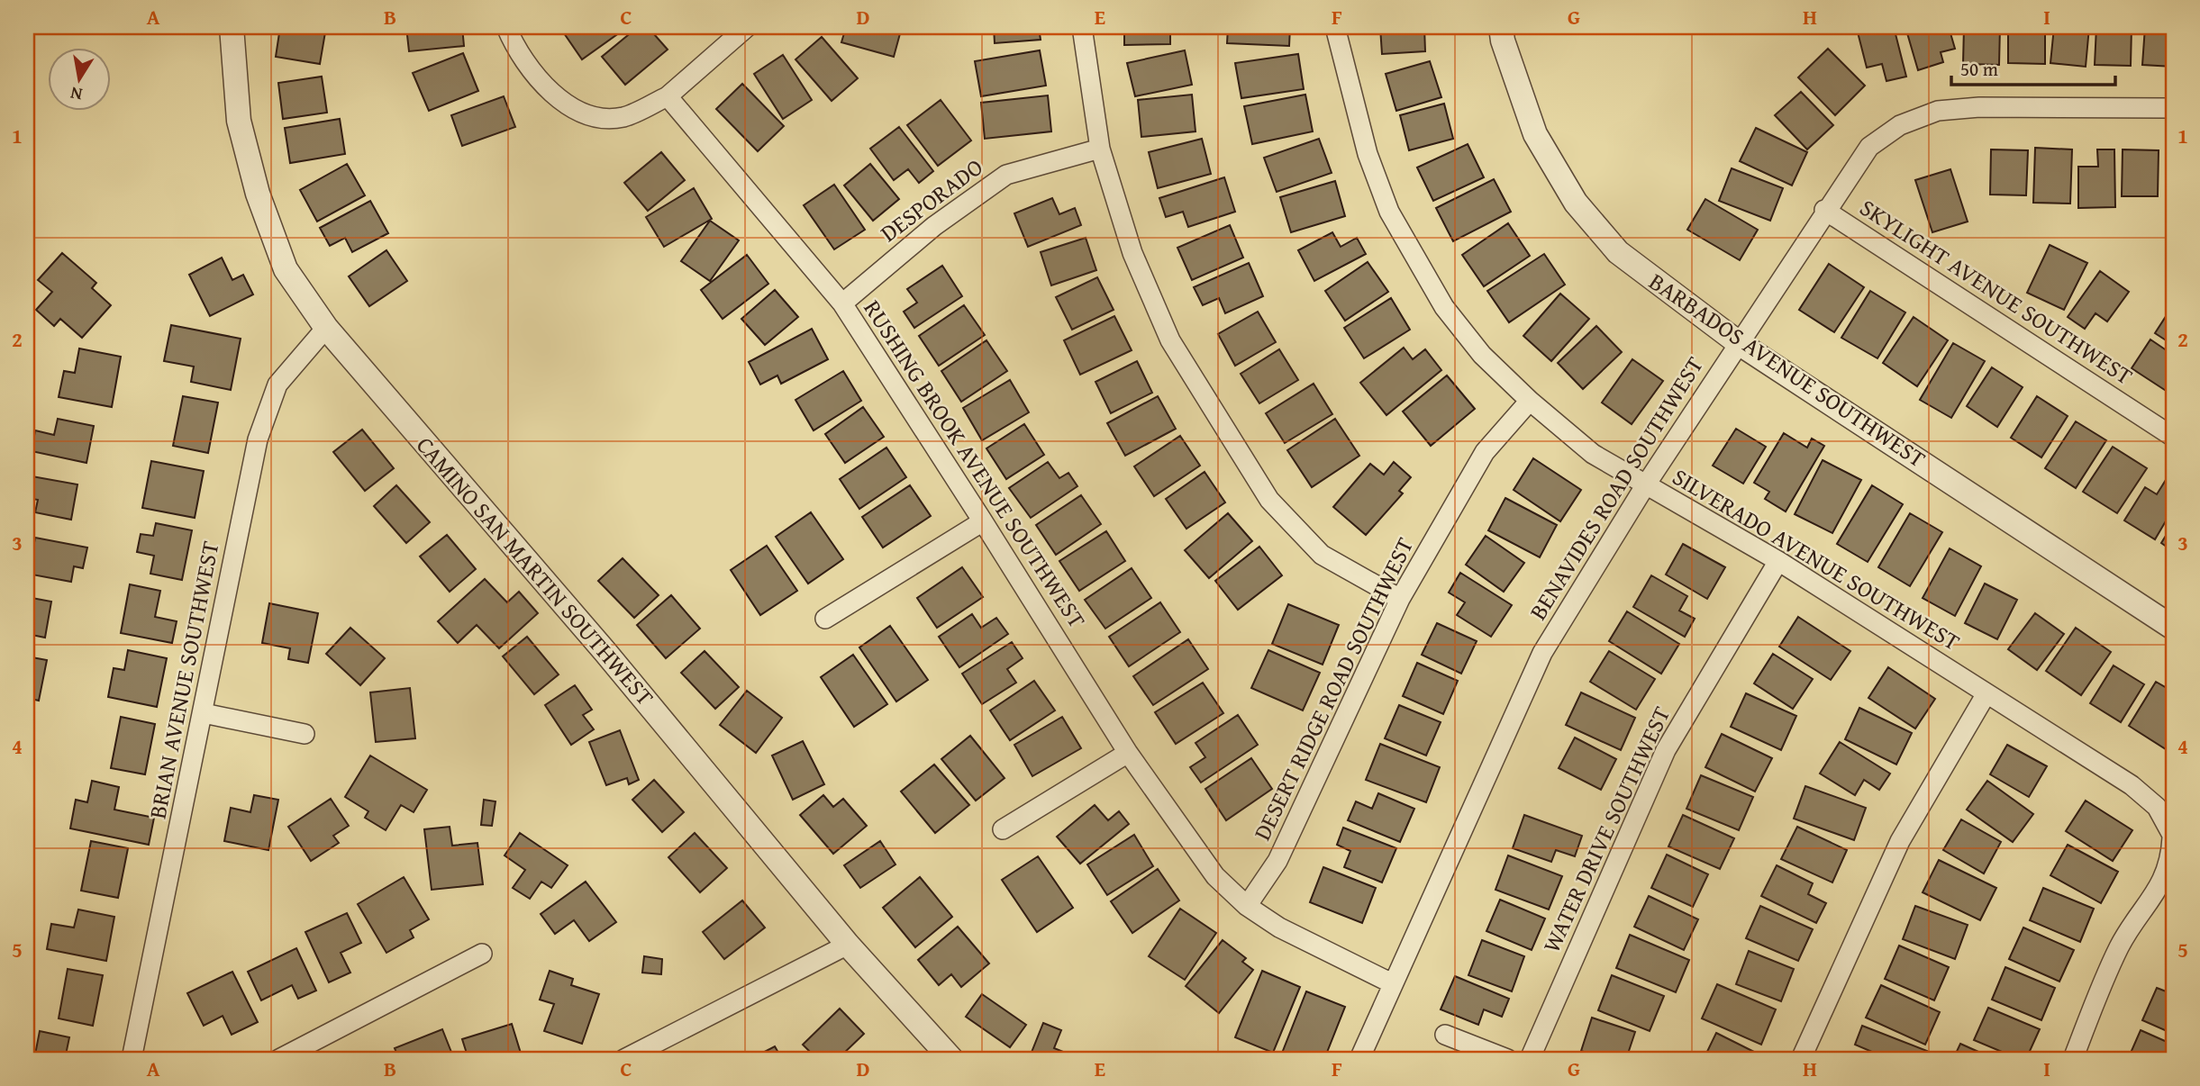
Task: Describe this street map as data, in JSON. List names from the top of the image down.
{
  "streets": {
    "street": [
      "DESPORADO",
      "SKYLIGHT AVENUE SOUTHWEST",
      "BARBADOS AVENUE SOUTHWEST",
      "RUSHING BROOK AVENUE SOUTHWEST",
      "BENAVIDES ROAD SOUTHWEST",
      "SILVERADO AVENUE SOUTHWEST",
      "CAMINO SAN MARTIN SOUTHWEST",
      "BRIAN AVENUE SOUTHWEST",
      "DESERT RIDGE ROAD SOUTHWEST",
      "WATER DRIVE SOUTHWEST"
    ]
  },
  "crossings": [
    ["DESPORADO", "RUSHING BROOK AVENUE SOUTHWEST"],
    ["SKYLIGHT AVENUE SOUTHWEST", "BENAVIDES ROAD SOUTHWEST"],
    ["BARBADOS AVENUE SOUTHWEST", "BENAVIDES ROAD SOUTHWEST"],
    ["RUSHING BROOK AVENUE SOUTHWEST", "BENAVIDES ROAD SOUTHWEST"],
    ["RUSHING BROOK AVENUE SOUTHWEST", "DESERT RIDGE ROAD SOUTHWEST"],
    ["BENAVIDES ROAD SOUTHWEST", "SILVERADO AVENUE SOUTHWEST"],
    ["SILVERADO AVENUE SOUTHWEST", "DESERT RIDGE ROAD SOUTHWEST"],
    ["SILVERADO AVENUE SOUTHWEST", "WATER DRIVE SOUTHWEST"],
    ["CAMINO SAN MARTIN SOUTHWEST", "BRIAN AVENUE SOUTHWEST"]
  ],
  "scale_bar": "50 m",
  "north": "bottom",
  "grid": {
    "columns": [
      "A",
      "B",
      "C",
      "D",
      "E",
      "F",
      "G",
      "H",
      "I"
    ],
    "rows": [
      "1",
      "2",
      "3",
      "4",
      "5"
    ]
  }
}
